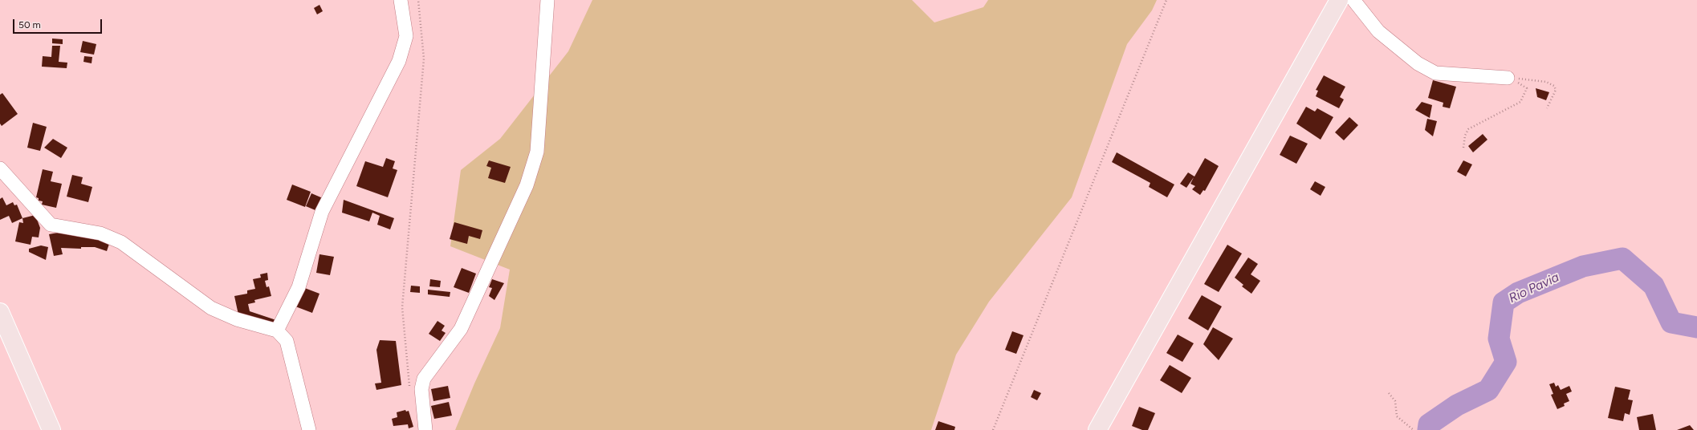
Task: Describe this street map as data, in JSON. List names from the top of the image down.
{
  "water": ["Rio Pavia"],
  "scale_bar": "50 m"
}
